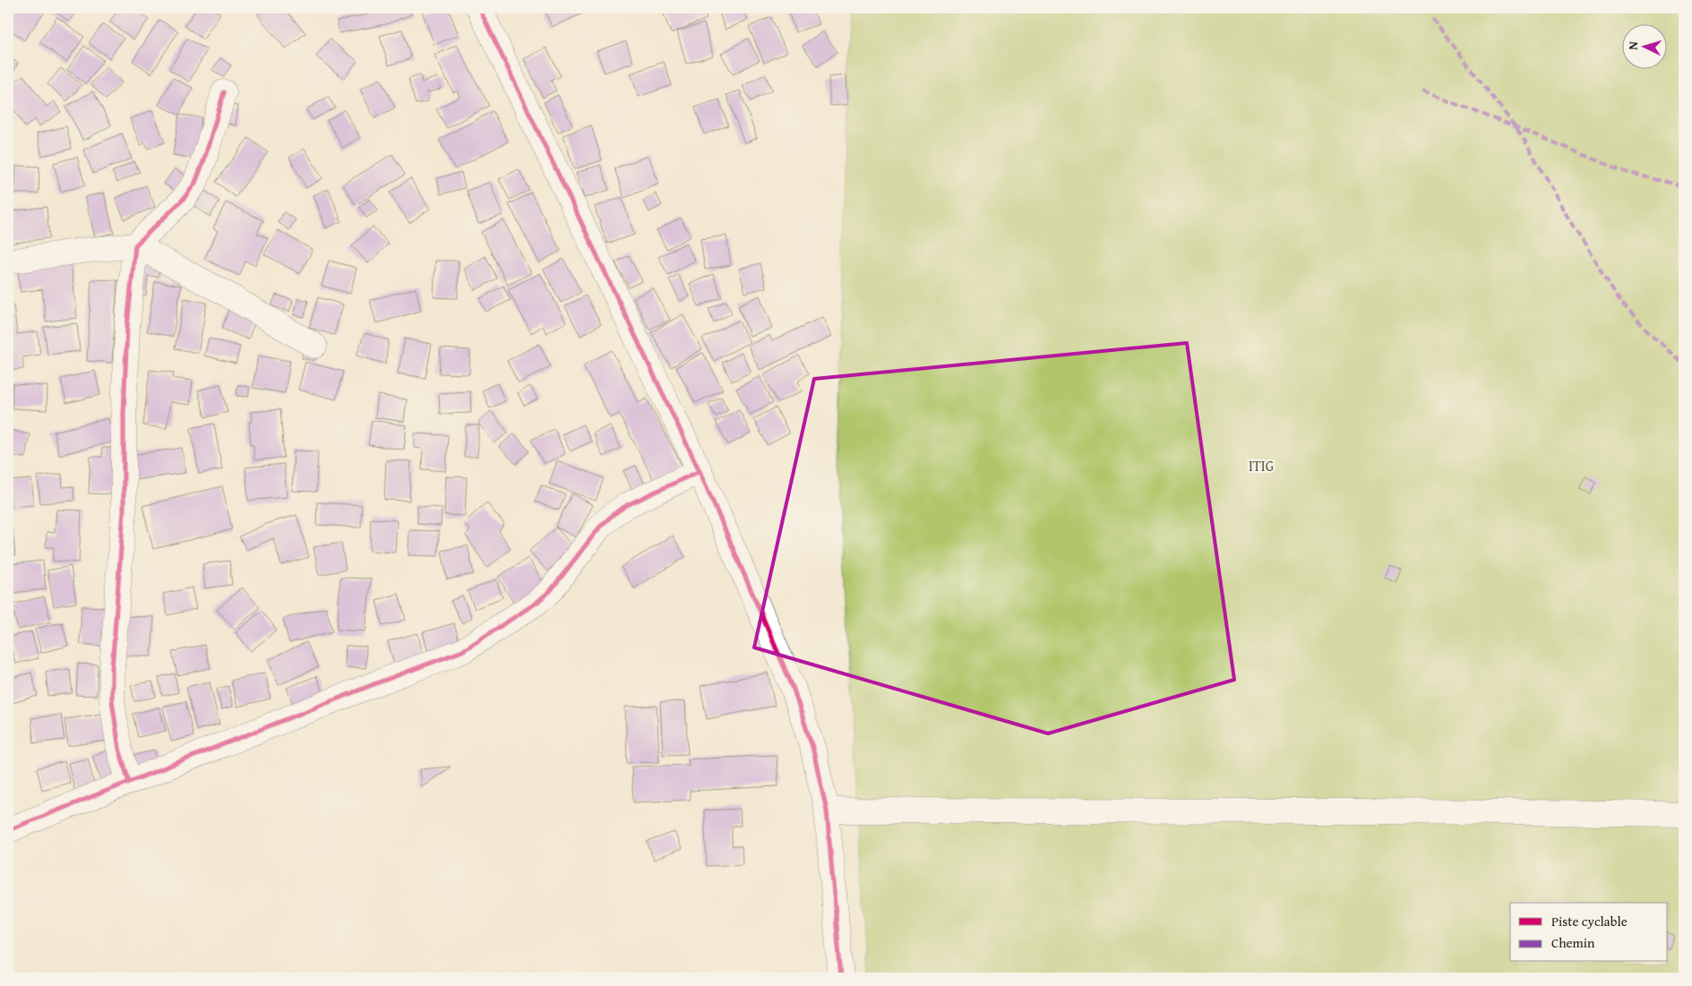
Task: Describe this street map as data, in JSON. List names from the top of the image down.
{
  "parks": ["ITIG"],
  "legend": ["Piste cyclable", "Chemin"],
  "north": "left"
}
